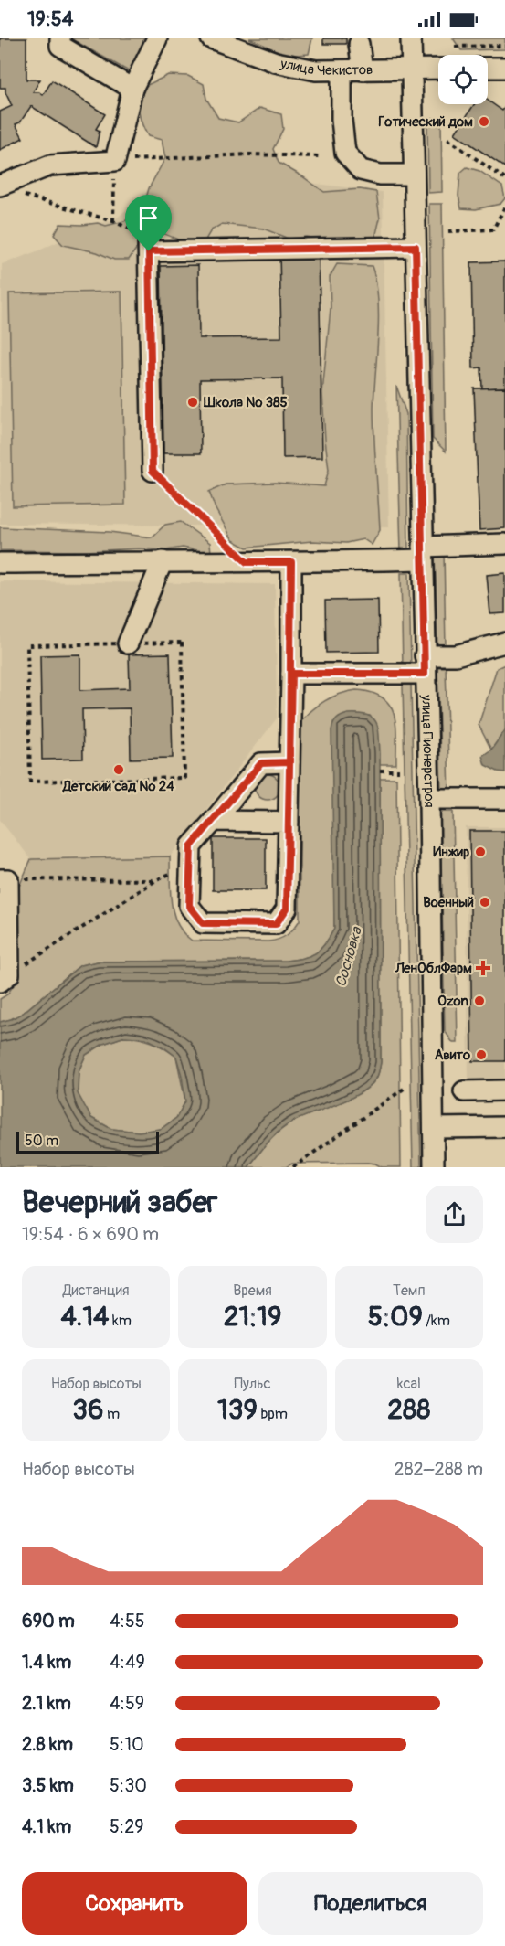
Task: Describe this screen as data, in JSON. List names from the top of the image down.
{
  "streets": {
    "street": ["улица Чекистов", "улица Пионерстроя"]
  },
  "crossings": [
    ["улица Чекистов", "улица Пионерстроя"]
  ],
  "water": ["Сосновка"],
  "places": {
    "other": [
      "Готический дом",
      "Школа № 385",
      "Детский сад № 24",
      "Инжир",
      "Военный",
      "Ozon",
      "Авито"
    ],
    "health": ["ЛенОблФарм"]
  },
  "scale_bar": "50 m",
  "page": {
    "status": "19:54",
    "scale": "50 m",
    "heading": ["Вечерний забег", "19:54 · 6 × 690 m"],
    "stats": [
      ["Дистанция", "4.14 km"],
      ["Время", "21:19"],
      ["Темп", "5:09 /km"],
      ["Набор высоты", "36 m"],
      ["Пульс", "139 bpm"],
      ["kcal", "288"]
    ],
    "chart": ["Набор высоты", "282–288 m"],
    "list": [
      {
        "name": "690 m",
        "note": "4:55"
      },
      {
        "name": "1.4 km",
        "note": "4:49"
      },
      {
        "name": "2.1 km",
        "note": "4:59"
      },
      {
        "name": "2.8 km",
        "note": "5:10"
      },
      {
        "name": "3.5 km",
        "note": "5:30"
      },
      {
        "name": "4.1 km",
        "note": "5:29"
      }
    ],
    "buttons": ["Сохранить", "Поделиться"]
  }
}
